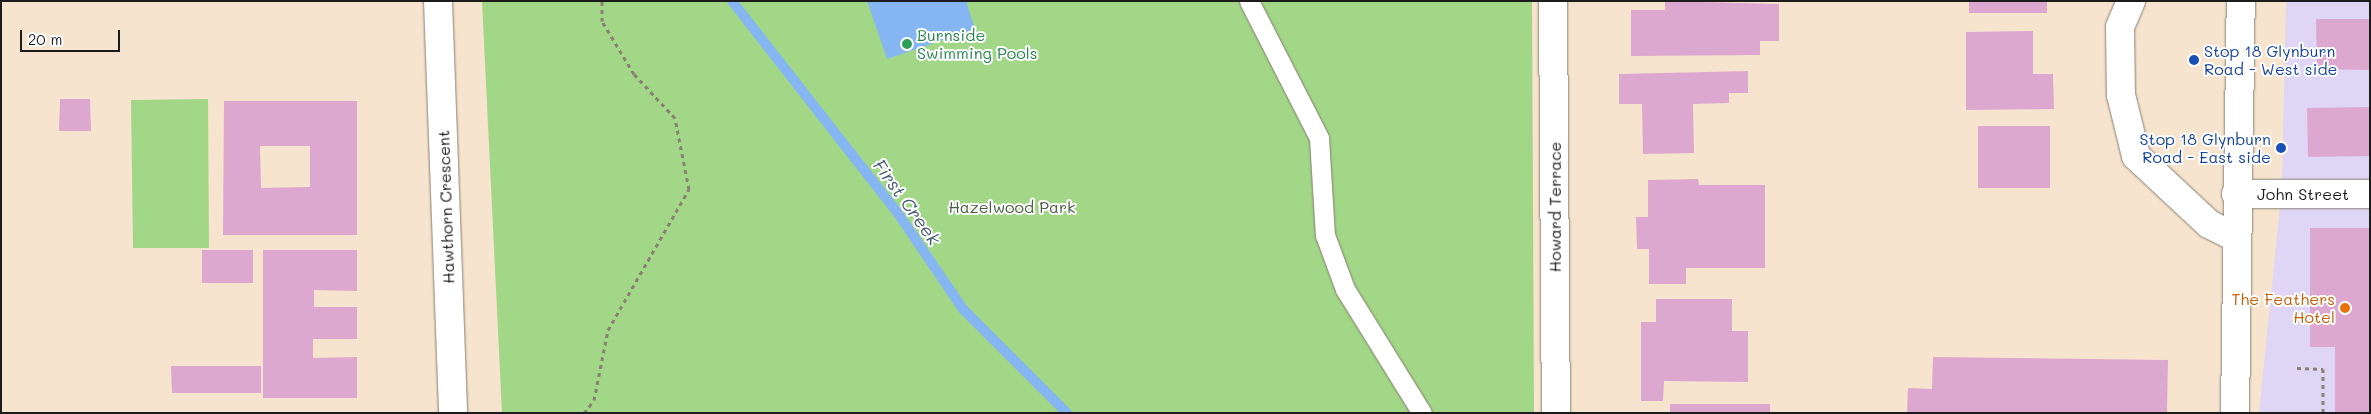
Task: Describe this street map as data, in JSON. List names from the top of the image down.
{
  "streets": {
    "street": ["John Street", "Hawthorn Crescent", "Howard Terrace"]
  },
  "water": ["First Creek"],
  "parks": ["Hazelwood Park"],
  "places": [
    "Burnside Swimming Pools",
    "Stop 18 Glynburn Road - West side",
    "Stop 18 Glynburn Road - East side",
    "The Feathers Hotel"
  ],
  "scale_bar": "20 m"
}
